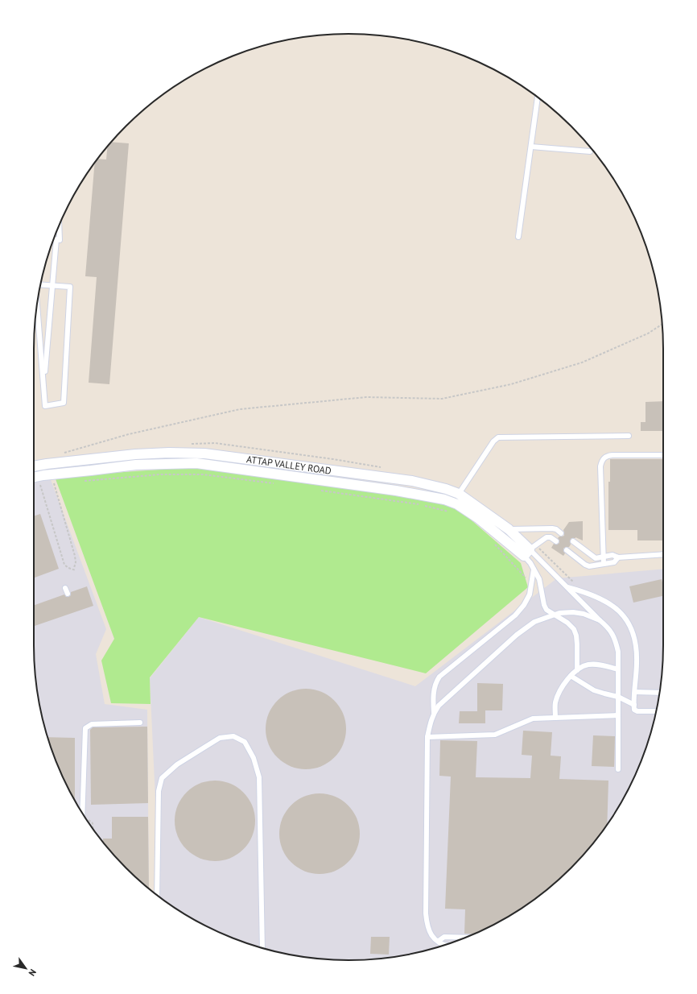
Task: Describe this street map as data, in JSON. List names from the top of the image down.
{
  "streets": {
    "street": ["ATTAP VALLEY ROAD"]
  },
  "north": "bottom right"
}
